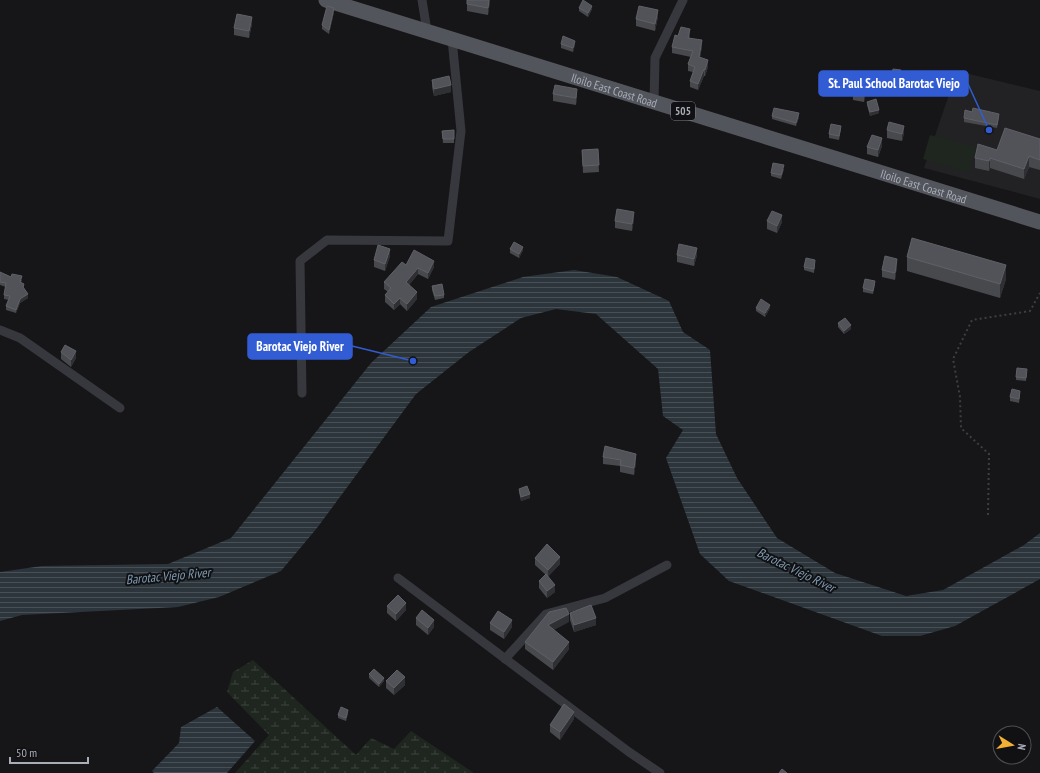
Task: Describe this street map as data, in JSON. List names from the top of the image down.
{
  "streets": {
    "main road": ["Iloilo East Coast Road", "505"]
  },
  "water": ["Barotac Viejo River"],
  "places": ["St. Paul School Barotac Viejo", "Barotac Viejo River"],
  "scale_bar": "50 m",
  "north": "right"
}
